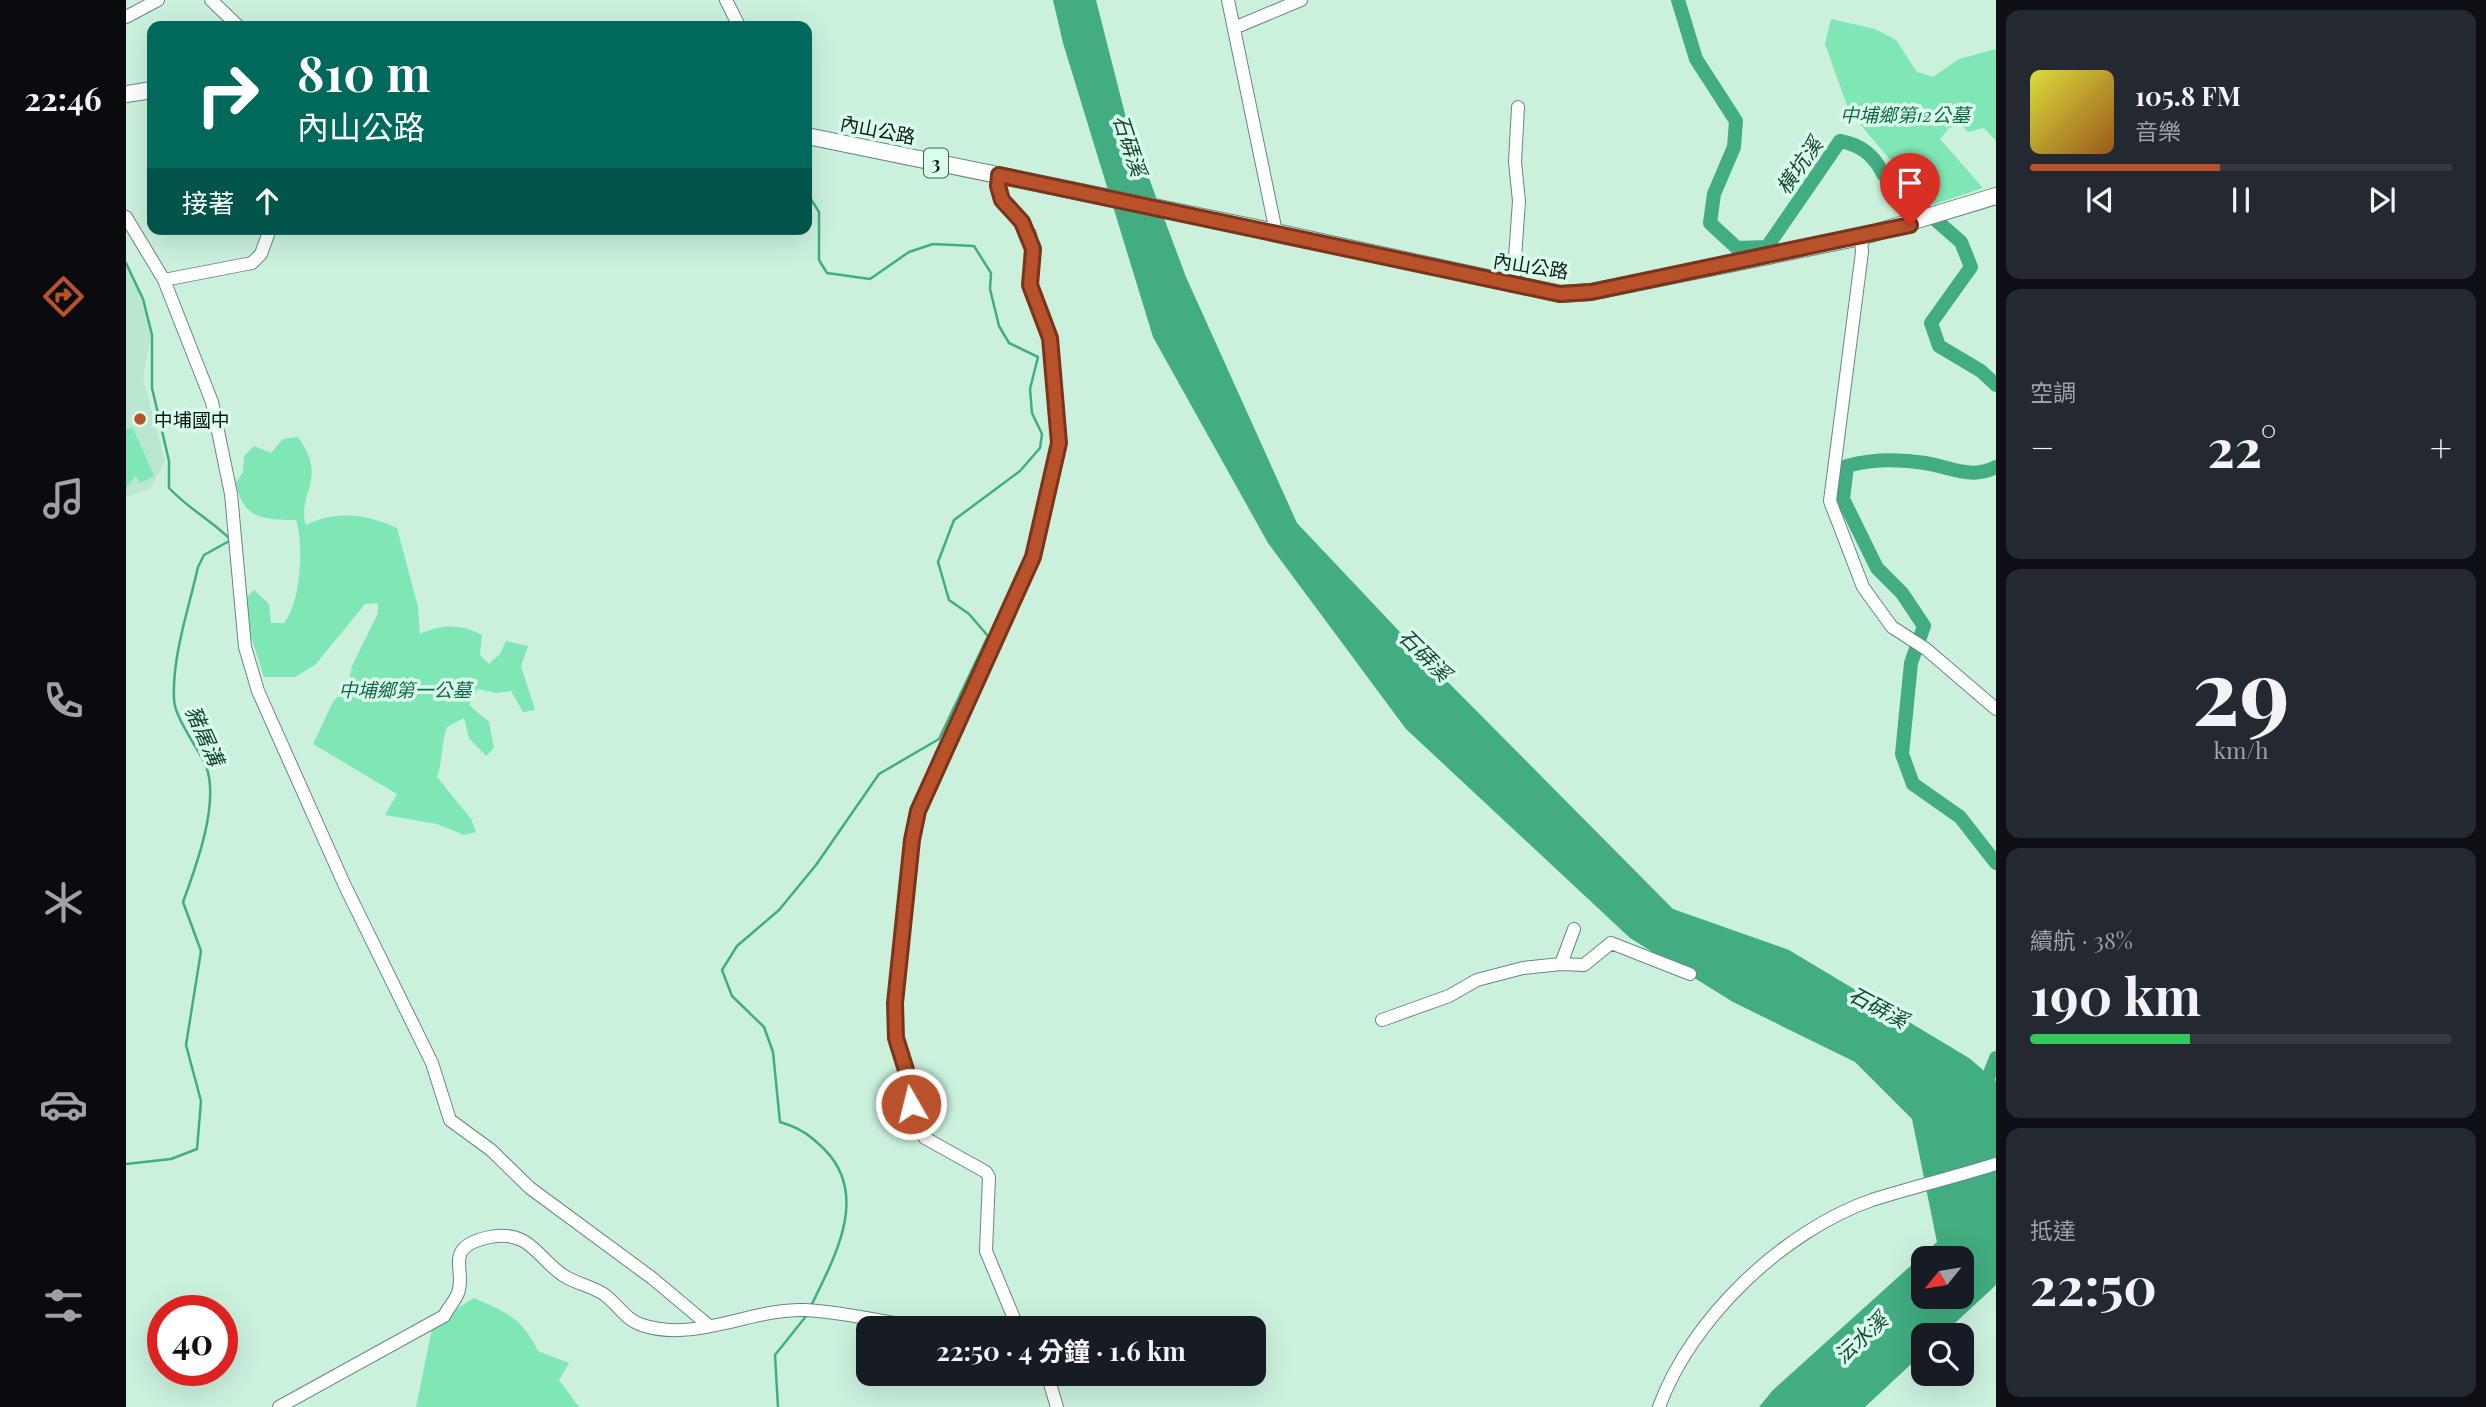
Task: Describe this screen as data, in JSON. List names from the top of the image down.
{
  "streets": {
    "main road": ["內山公路", "3"]
  },
  "water": [
    "石硦溪",
    "橫坑溪",
    "豬屠溝",
    "沄水溪"
  ],
  "parks": ["中埔鄉第12公墓", "中埔鄉第一公墓"],
  "places": ["中埔國中"],
  "north": "bottom left",
  "page": {
    "tabs": "22:46",
    "turn": ["810 m", "內山公路"],
    "song": ["105.8 FM", "音樂"],
    "then": "接著",
    "tile": [
      "空調",
      ["29", "km/h"],
      ["續航 · 38%", "190 km"],
      ["抵達", "22:50"]
    ],
    "heat": ["−", "22°", "+"],
    "limit": "40",
    "trip": "22:50 · 4 分鐘 · 1.6 km"
  }
}
